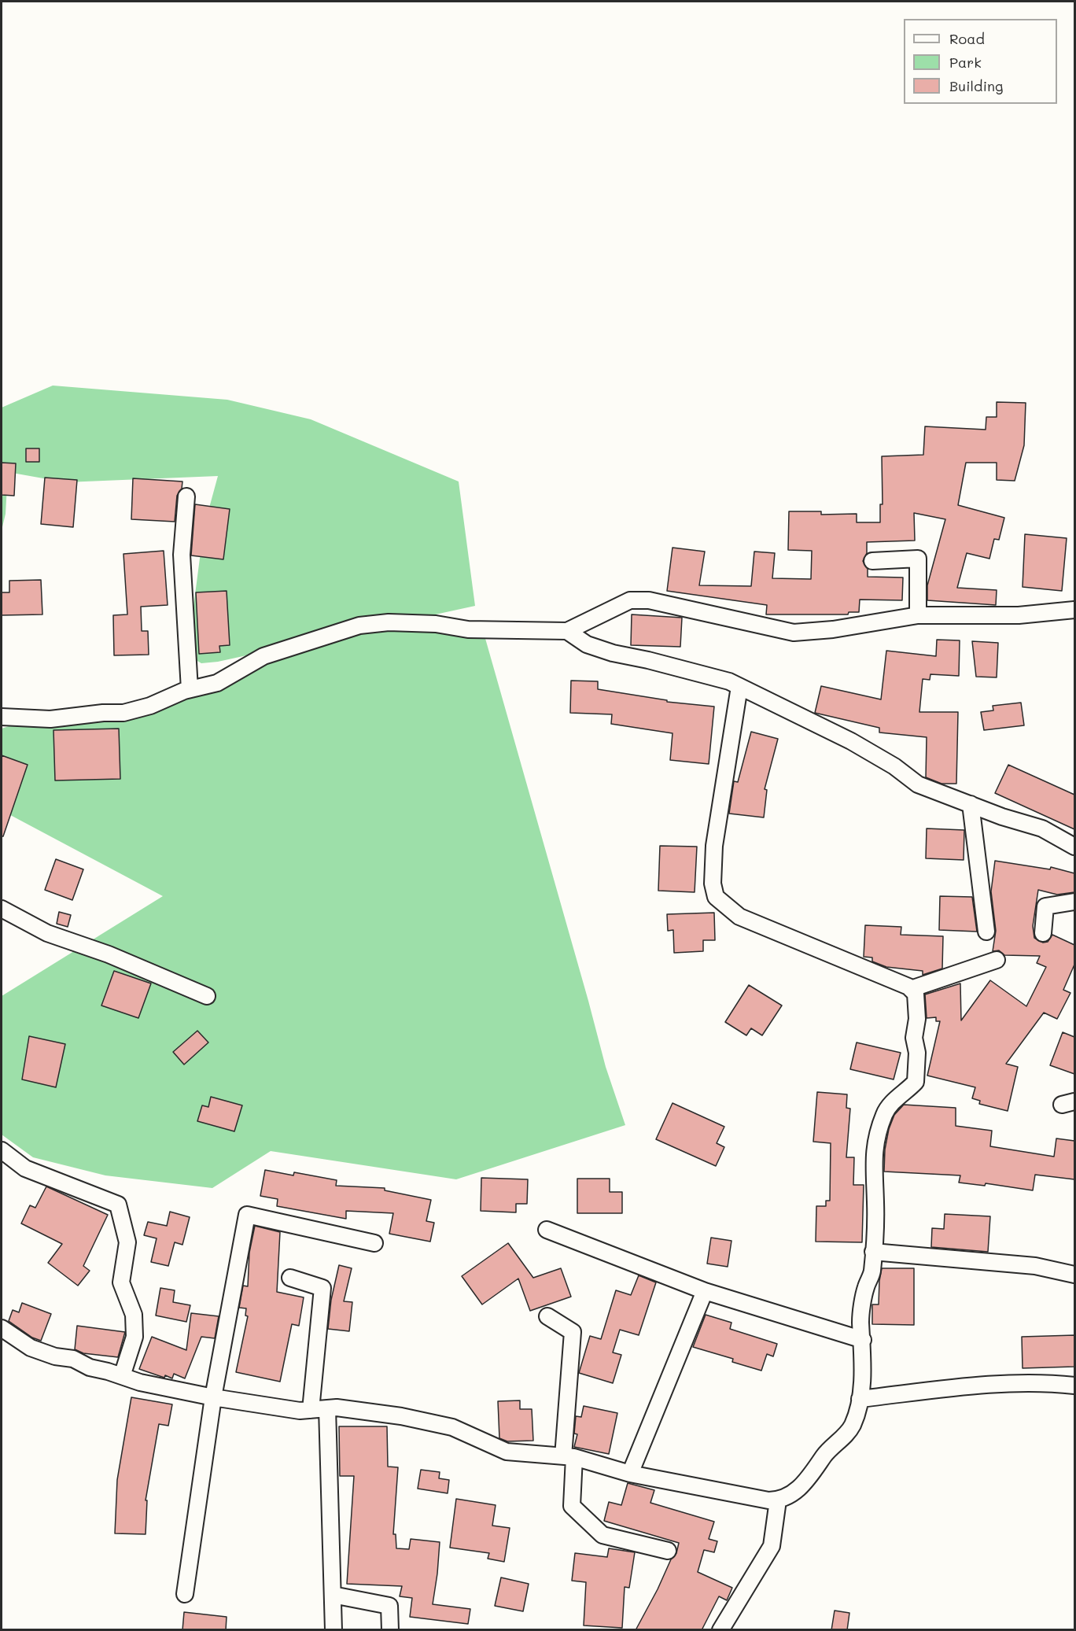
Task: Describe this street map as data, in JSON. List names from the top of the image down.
{
  "legend": ["Road", "Park", "Building"]
}
